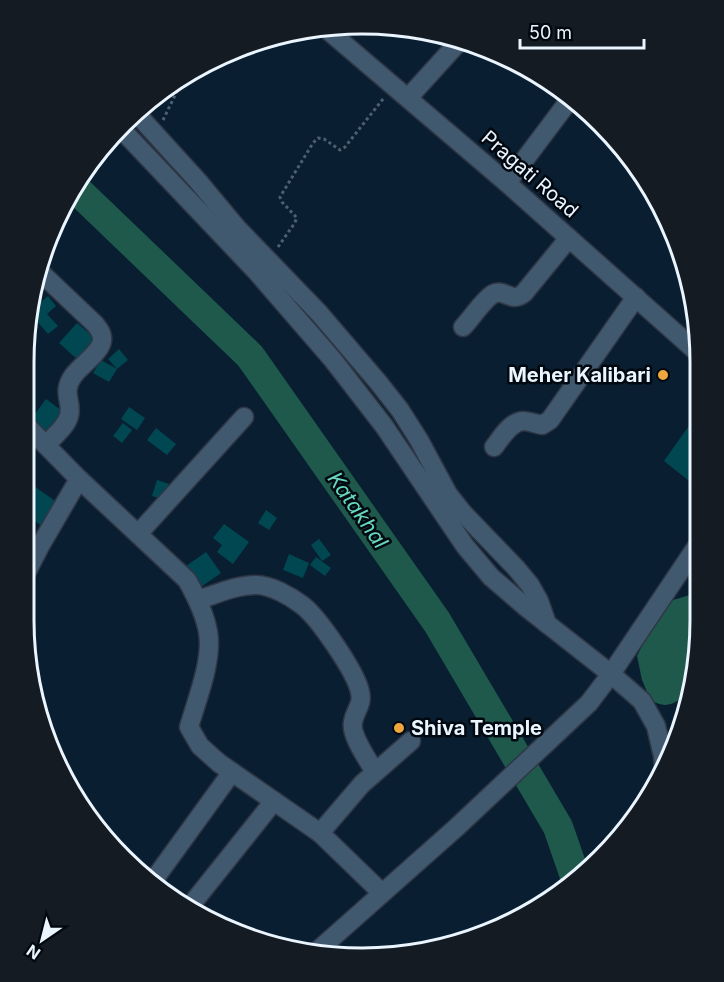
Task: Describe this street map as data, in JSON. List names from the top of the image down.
{
  "streets": {
    "street": ["Pragati Road"]
  },
  "water": ["Katakhal"],
  "places": ["Meher Kalibari", "Shiva Temple"],
  "scale_bar": "50 m",
  "north": "bottom left"
}
